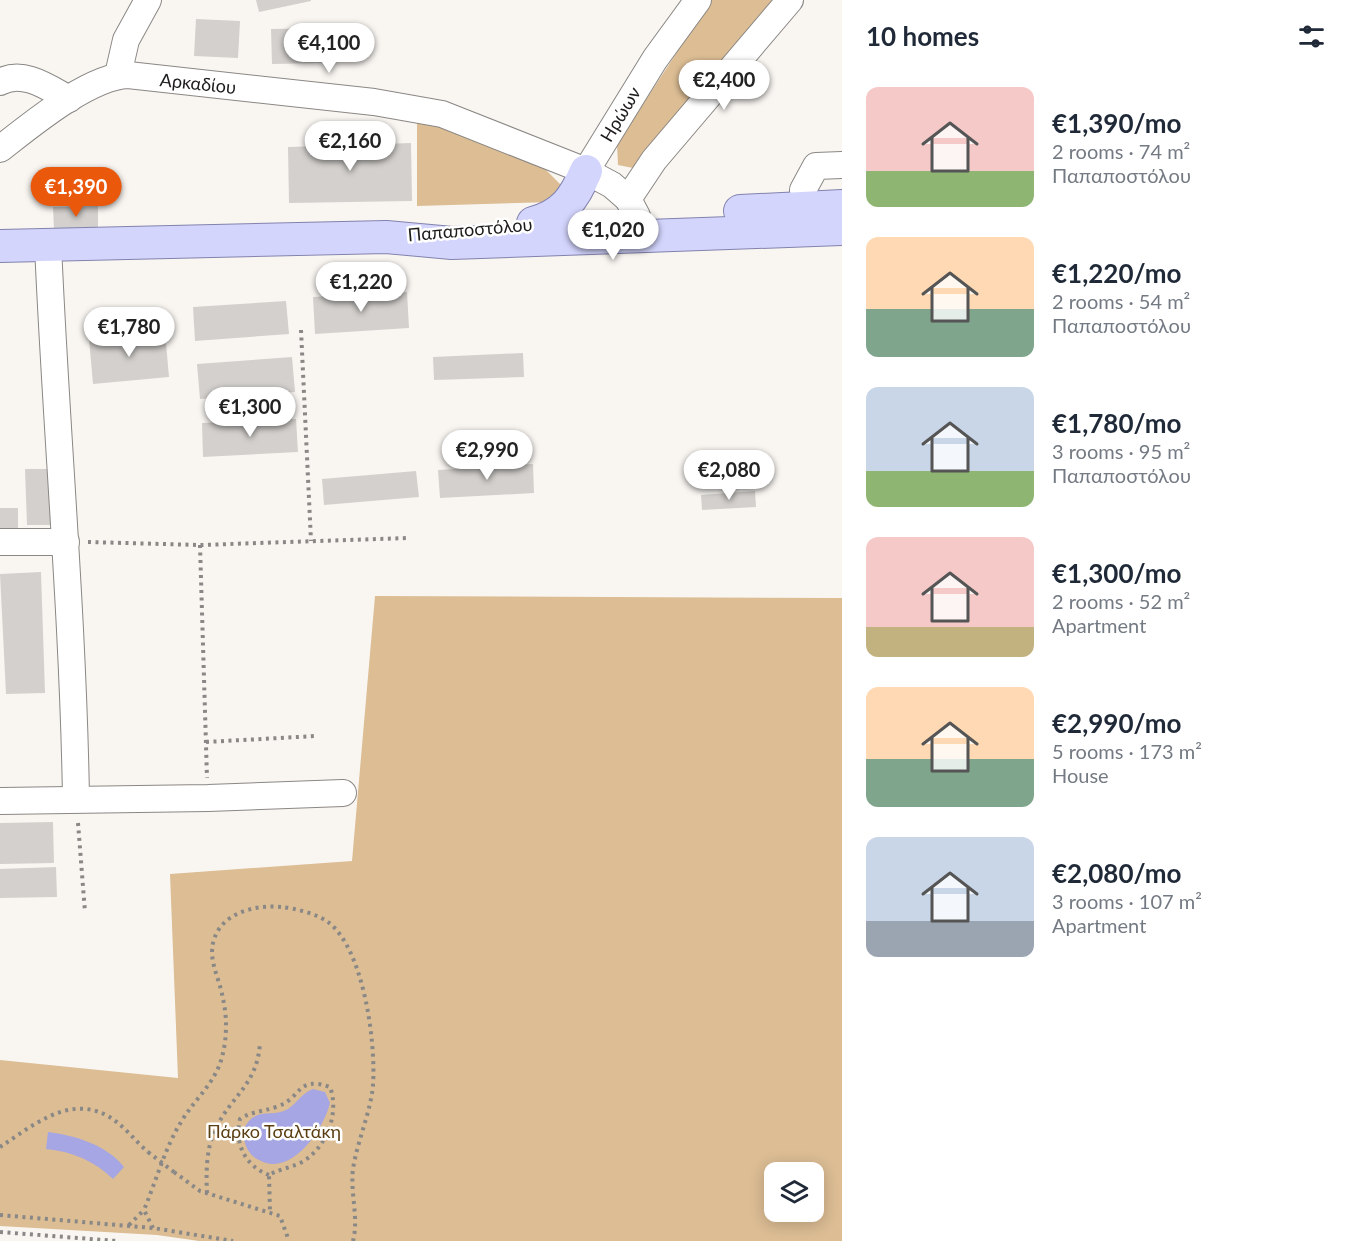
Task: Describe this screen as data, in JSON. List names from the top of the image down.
{
  "streets": {
    "main road": ["Παπαποστόλου"],
    "street": ["Αρκαδίου", "Ηρώων"]
  },
  "crossings": [
    ["Αρκαδίου", "Ηρώων"],
    ["Αρκαδίου", "Παπαποστόλου"]
  ],
  "parks": ["Πάρκο Τσαλτάκη"],
  "page": {
    "heading": "10 homes",
    "price": [
      "€4,100",
      "€2,400",
      "€2,160",
      "€1,390",
      "€1,020",
      "€1,220",
      "€1,780",
      "€1,300",
      "€2,990",
      "€2,080"
    ],
    "list": [
      {
        "name": "€1,390/mo",
        "note": "2 rooms · 74 m² · Παπαποστόλου"
      },
      {
        "name": "€1,220/mo",
        "note": "2 rooms · 54 m² · Παπαποστόλου"
      },
      {
        "name": "€1,780/mo",
        "note": "3 rooms · 95 m² · Παπαποστόλου"
      },
      {
        "name": "€1,300/mo",
        "note": "2 rooms · 52 m² · Apartment"
      },
      {
        "name": "€2,990/mo",
        "note": "5 rooms · 173 m² · House"
      },
      {
        "name": "€2,080/mo",
        "note": "3 rooms · 107 m² · Apartment"
      }
    ]
  }
}
